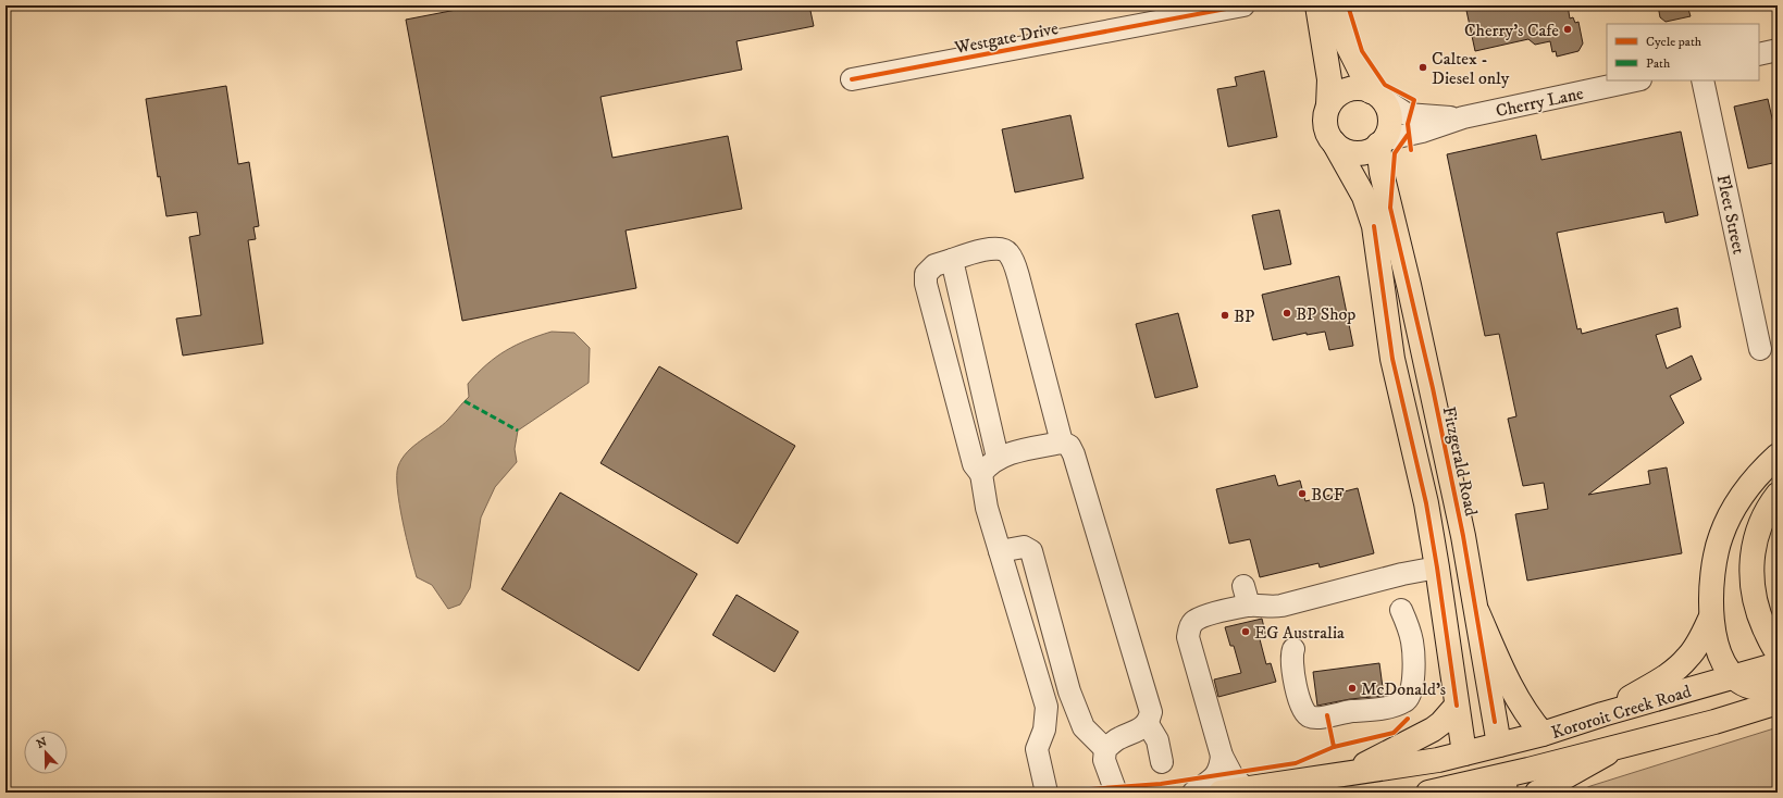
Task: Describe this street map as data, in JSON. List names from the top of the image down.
{
  "streets": {
    "main road": ["Fitzgerald Road", "Kororoit Creek Road"],
    "street": ["Westgate Drive", "Cherry Lane", "Fleet Street"]
  },
  "crossings": [
    ["Cherry Lane", "Fitzgerald Road"],
    ["Fitzgerald Road", "Kororoit Creek Road"]
  ],
  "places": [
    "Cherry's Cafe",
    "Caltex - Diesel only",
    "BP Shop",
    "BP",
    "BCF",
    "EG Australia",
    "McDonald's"
  ],
  "legend": ["Cycle path", "Path"],
  "north": "top"
}
